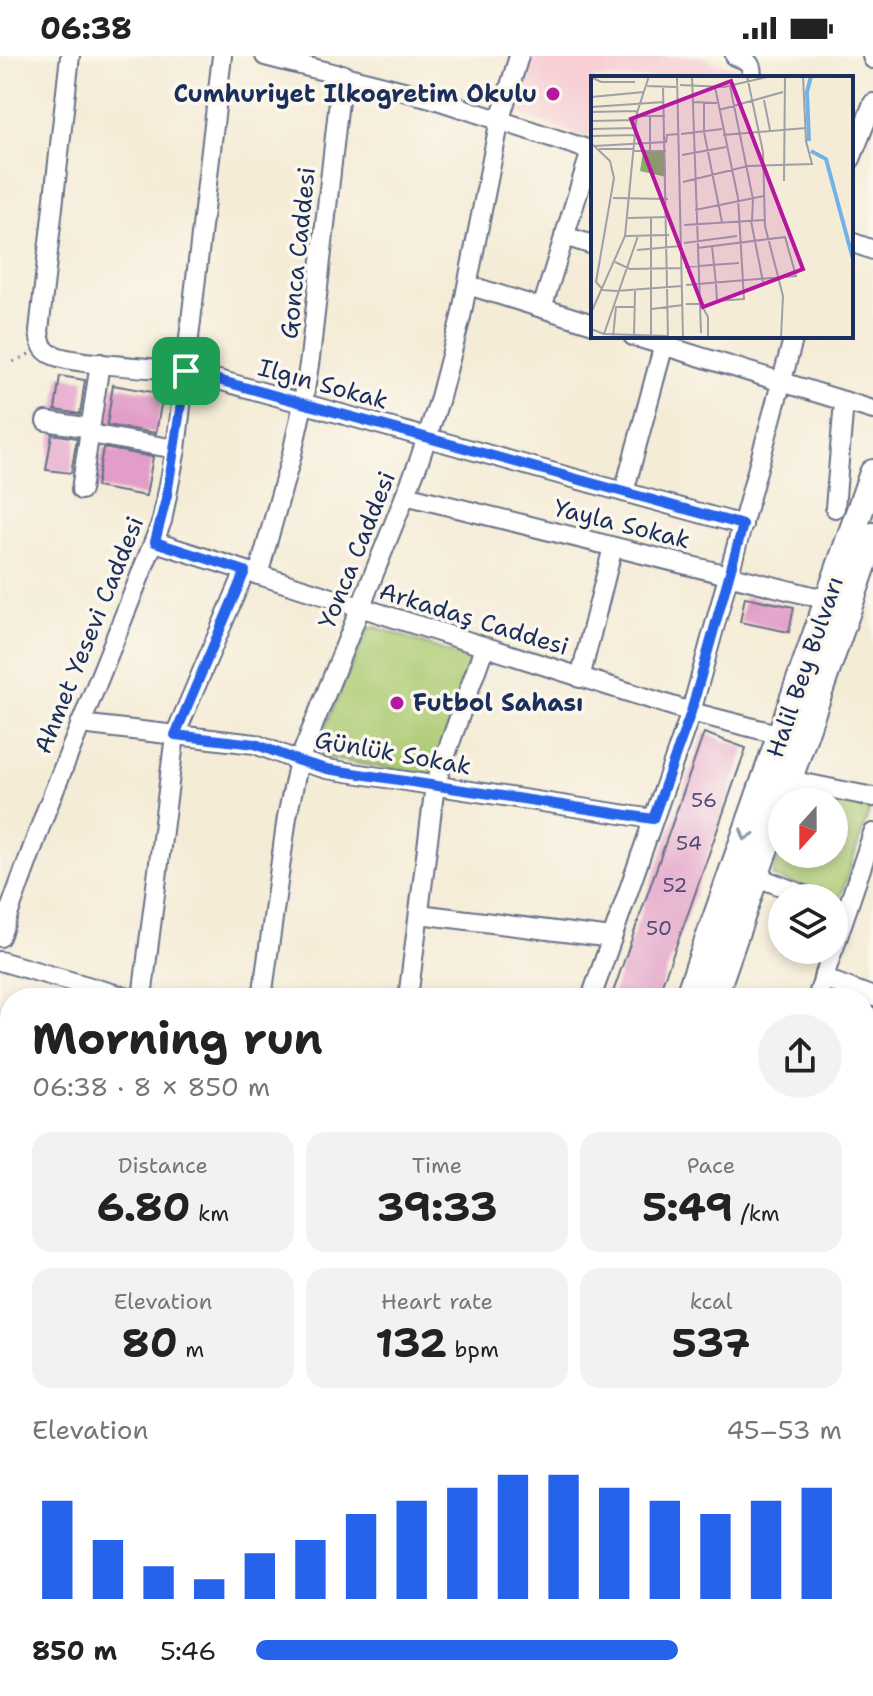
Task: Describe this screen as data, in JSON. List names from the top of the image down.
{
  "streets": {
    "highway": ["Halil Bey Bulvarı"],
    "street": [
      "Gonca Caddesi",
      "Ilgın Sokak",
      "Yayla Sokak",
      "Yonca Caddesi",
      "Arkadaş Caddesi",
      "Ahmet Yesevi Caddesi",
      "Günlük Sokak"
    ]
  },
  "crossings": [
    ["Gonca Caddesi", "Ilgın Sokak"],
    ["Gonca Caddesi", "Arkadaş Caddesi"],
    ["Gonca Caddesi", "Günlük Sokak"],
    ["Ilgın Sokak", "Yonca Caddesi"],
    ["Ilgın Sokak", "Ahmet Yesevi Caddesi"],
    ["Yayla Sokak", "Yonca Caddesi"],
    ["Yayla Sokak", "Halil Bey Bulvarı"],
    ["Yonca Caddesi", "Arkadaş Caddesi"],
    ["Yonca Caddesi", "Günlük Sokak"],
    ["Arkadaş Caddesi", "Ahmet Yesevi Caddesi"],
    ["Arkadaş Caddesi", "Halil Bey Bulvarı"],
    ["Ahmet Yesevi Caddesi", "Günlük Sokak"]
  ],
  "places": ["Cumhuriyet Ilkogretim Okulu", "Futbol Sahası"],
  "house_numbers": [
    "56",
    "54",
    "52",
    "50"
  ],
  "north": "bottom",
  "page": {
    "status": "06:38",
    "heading": ["Morning run", "06:38 · 8 × 850 m"],
    "stats": [
      ["Distance", "6.80 km"],
      ["Time", "39:33"],
      ["Pace", "5:49 /km"],
      ["Elevation", "80 m"],
      ["Heart rate", "132 bpm"],
      ["kcal", "537"]
    ],
    "chart": ["Elevation", "45–53 m"],
    "list": [
      {
        "name": "850 m",
        "note": "5:46"
      }
    ]
  }
}
